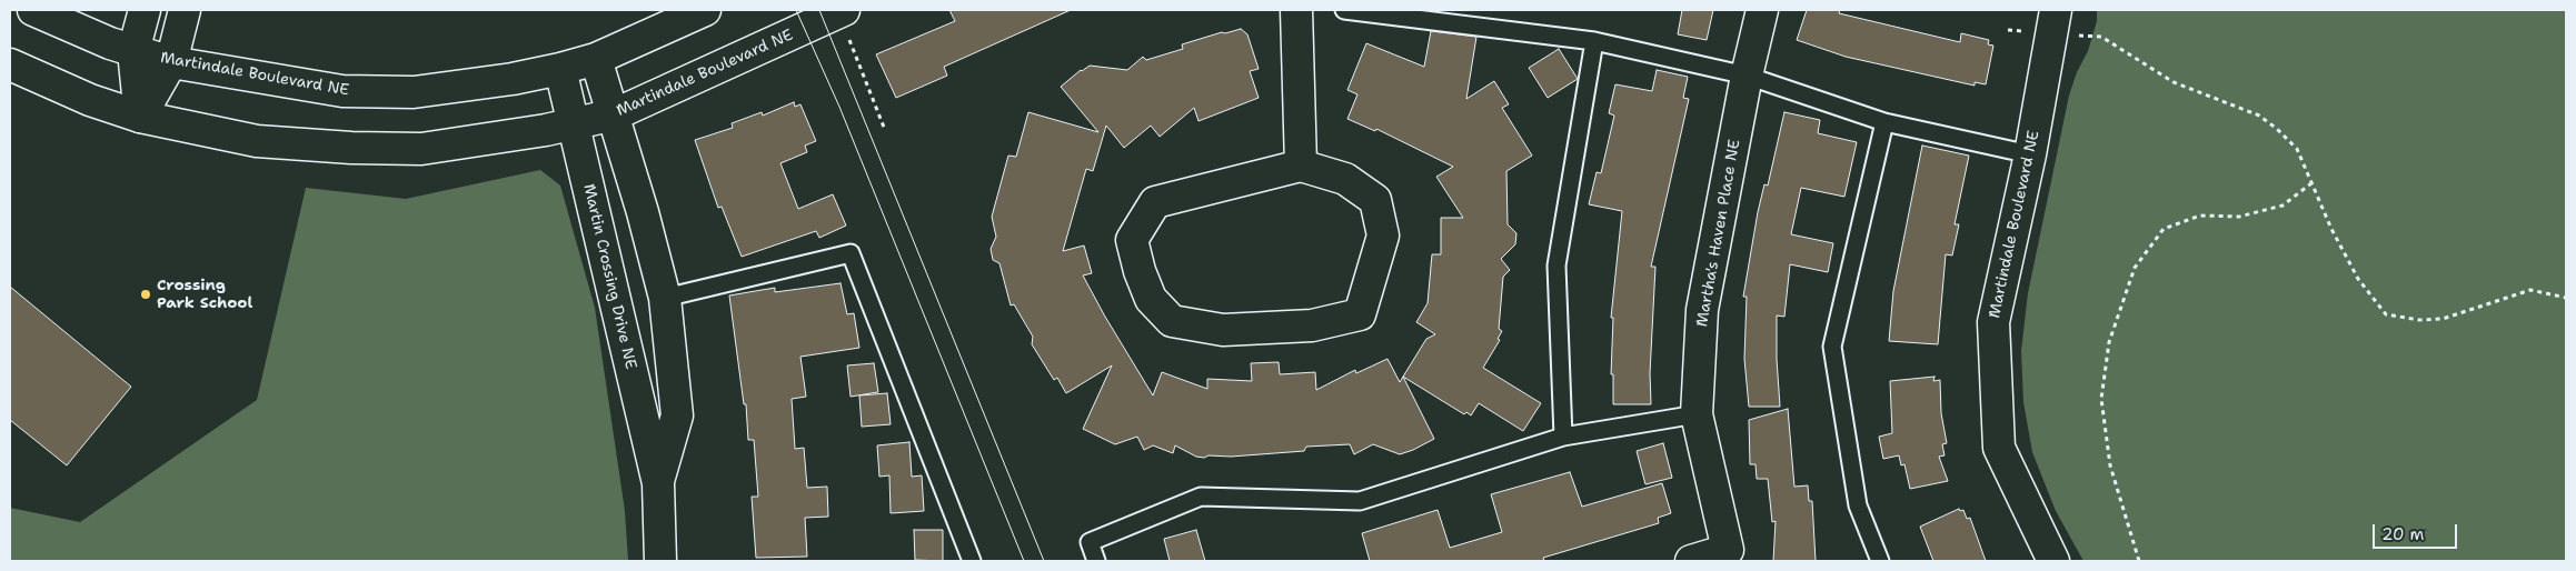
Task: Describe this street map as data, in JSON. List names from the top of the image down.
{
  "streets": {
    "street": ["Martindale Boulevard NE", "Martha's Haven Place NE", "Martin Crossing Drive NE"]
  },
  "crossings": [
    ["Martindale Boulevard NE", "Martin Crossing Drive NE"]
  ],
  "places": ["Crossing Park School"],
  "scale_bar": "20 m"
}
